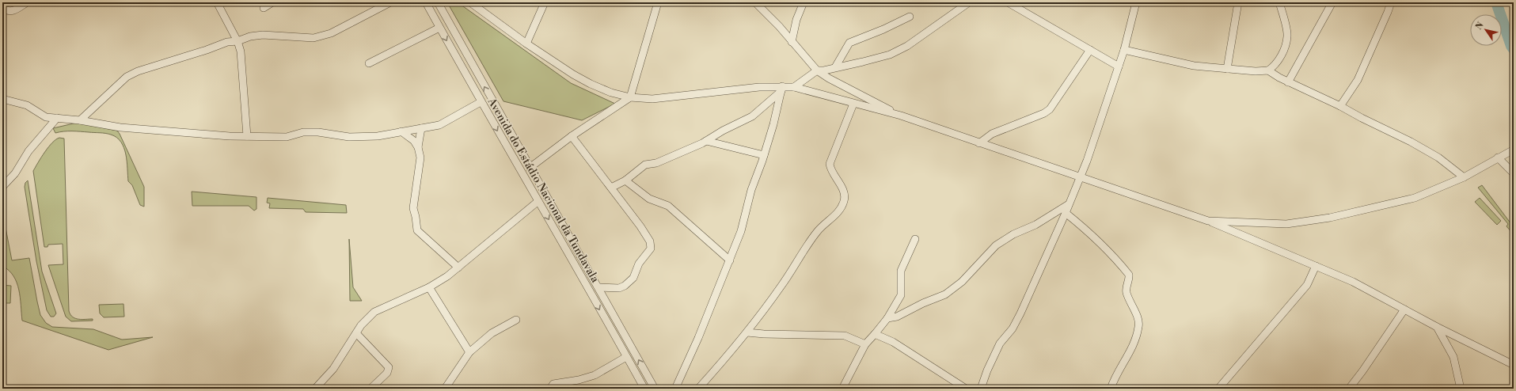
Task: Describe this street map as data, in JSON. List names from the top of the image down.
{
  "streets": {
    "street": ["Avenida do Estádio Nacional da Tundavala"]
  },
  "north": "top left"
}
